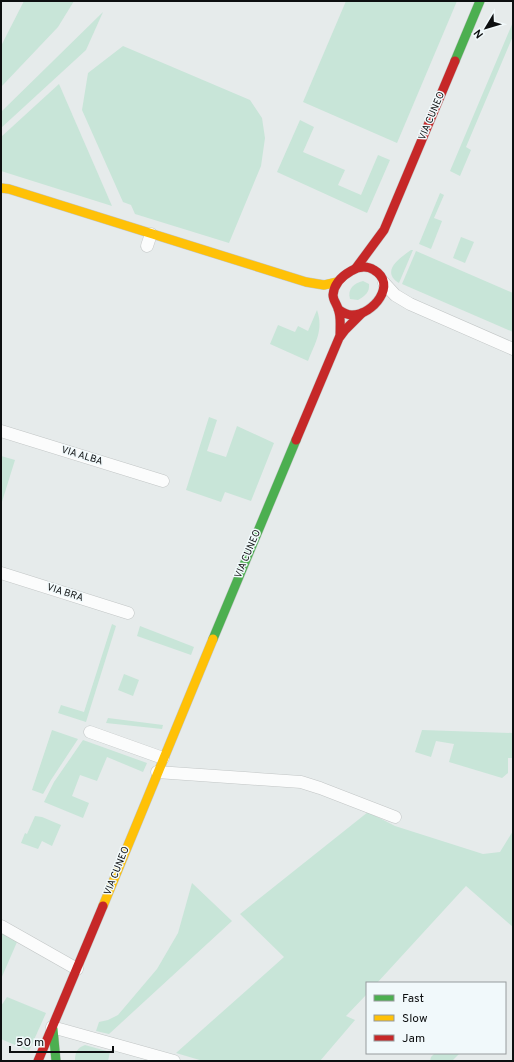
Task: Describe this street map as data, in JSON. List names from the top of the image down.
{
  "streets": {
    "main road": ["VIA CUNEO"],
    "street": ["VIA ALBA", "VIA BRA"]
  },
  "legend": ["Fast", "Slow", "Jam"],
  "scale_bar": "50 m",
  "north": "bottom left"
}
